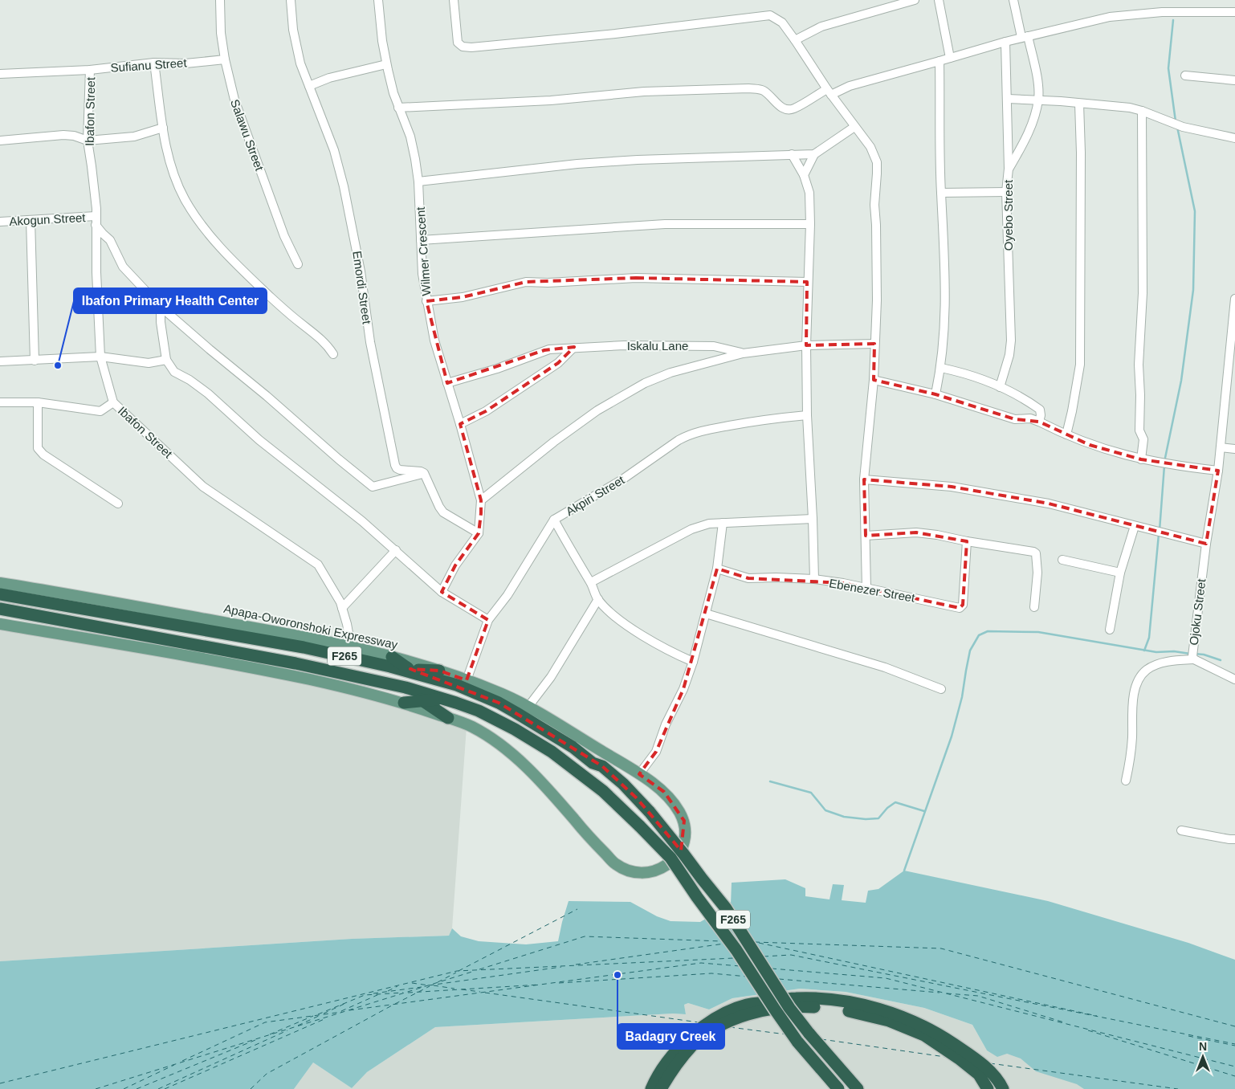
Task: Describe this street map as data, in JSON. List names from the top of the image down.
{
  "streets": {
    "highway": ["Apapa-Oworonshoki Expressway", "F265"],
    "street": [
      "Sufianu Street",
      "Ibafon Street",
      "Salawu Street",
      "Oyebo Street",
      "Akogun Street",
      "Wilmer Crescent",
      "Emordi Street",
      "Iskalu Lane",
      "Akpiri Street",
      "Ebenezer Street",
      "Ojoku Street"
    ]
  },
  "crossings": [
    ["Sufianu Street", "Ibafon Street"],
    ["Sufianu Street", "Salawu Street"],
    ["Ibafon Street", "Akogun Street"],
    ["Ibafon Street", "Apapa-Oworonshoki Expressway"],
    ["Wilmer Crescent", "Iskalu Lane"],
    ["Akpiri Street", "Apapa-Oworonshoki Expressway"]
  ],
  "places": ["Ibafon Primary Health Center", "Badagry Creek"],
  "north": "top"
}
